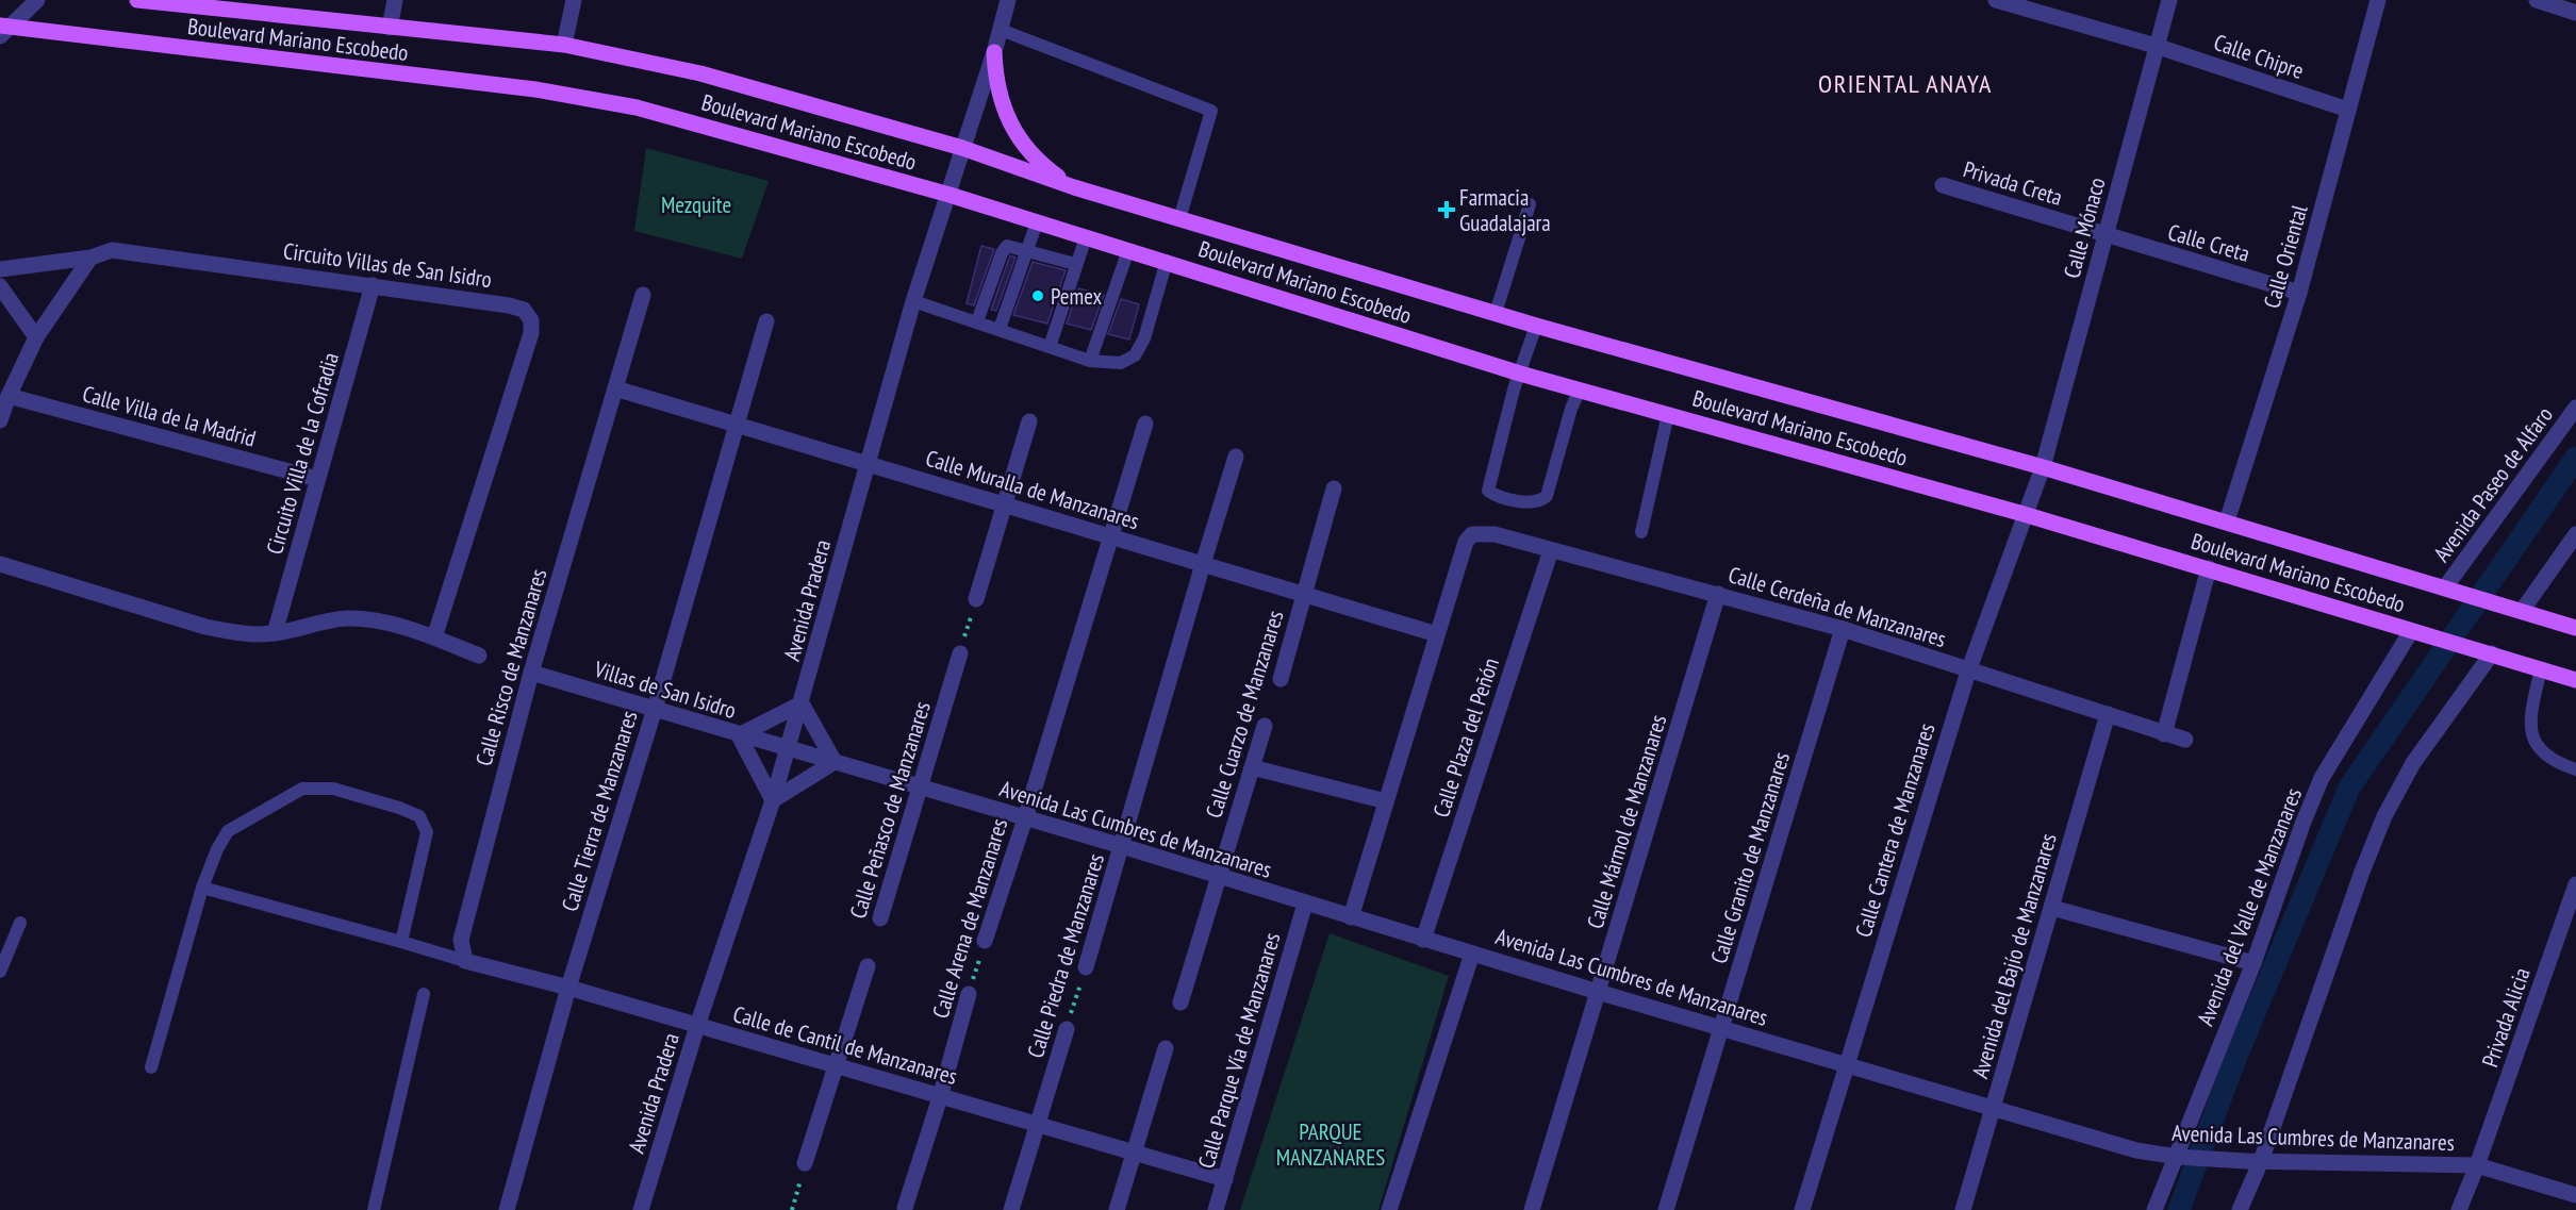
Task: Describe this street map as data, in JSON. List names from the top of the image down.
{
  "streets": {
    "main road": ["Boulevard Mariano Escobedo"],
    "street": [
      "Calle Chipre",
      "Privada Creta",
      "Calle Mónaco",
      "Calle Creta",
      "Calle Oriental",
      "Circuito Villas de San Isidro",
      "Calle Villa de la Madrid",
      "Circuito Villa de la Cofradia",
      "Avenida Paseo de Alfaro",
      "Calle Muralla de Manzanares",
      "Avenida Pradera",
      "Calle Cerdeña de Manzanares",
      "Calle Risco de Manzanares",
      "Villas de San Isidro",
      "Calle Cuarzo de Manzanares",
      "Calle Plaza del Peñón",
      "Calle Peñasco de Manzanares",
      "Calle Tierra de Manzanares",
      "Calle Mármol de Manzanares",
      "Avenida Las Cumbres de Manzanares",
      "Calle Cantera de Manzanares",
      "Calle Granito de Manzanares",
      "Avenida del Valle de Manzanares",
      "Calle Arena de Manzanares",
      "Calle Piedra de Manzanares",
      "Avenida del Bajío de Manzanares",
      "Privada Alicia",
      "Calle de Cantil de Manzanares",
      "Calle Parque Vía de Manzanares"
    ]
  },
  "crossings": [
    ["Boulevard Mariano Escobedo", "Calle Mónaco"],
    ["Boulevard Mariano Escobedo", "Calle Oriental"],
    ["Boulevard Mariano Escobedo", "Avenida Paseo de Alfaro"],
    ["Boulevard Mariano Escobedo", "Avenida Pradera"],
    ["Boulevard Mariano Escobedo", "Calle Cantera de Manzanares"],
    ["Boulevard Mariano Escobedo", "Avenida del Valle de Manzanares"],
    ["Calle Chipre", "Calle Mónaco"],
    ["Calle Chipre", "Calle Oriental"],
    ["Privada Creta", "Calle Mónaco"],
    ["Privada Creta", "Calle Creta"],
    ["Calle Mónaco", "Calle Creta"],
    ["Calle Mónaco", "Calle Cantera de Manzanares"],
    ["Calle Creta", "Calle Oriental"],
    ["Circuito Villas de San Isidro", "Circuito Villa de la Cofradia"],
    ["Calle Villa de la Madrid", "Circuito Villa de la Cofradia"],
    ["Calle Muralla de Manzanares", "Avenida Pradera"],
    ["Calle Muralla de Manzanares", "Calle Cerdeña de Manzanares"],
    ["Calle Muralla de Manzanares", "Calle Risco de Manzanares"],
    ["Calle Muralla de Manzanares", "Calle Cuarzo de Manzanares"],
    ["Calle Muralla de Manzanares", "Calle Tierra de Manzanares"],
    ["Calle Muralla de Manzanares", "Calle Arena de Manzanares"],
    ["Calle Muralla de Manzanares", "Calle Piedra de Manzanares"],
    ["Avenida Pradera", "Villas de San Isidro"],
    ["Avenida Pradera", "Avenida Las Cumbres de Manzanares"],
    ["Avenida Pradera", "Calle de Cantil de Manzanares"],
    ["Calle Cerdeña de Manzanares", "Calle Plaza del Peñón"],
    ["Calle Cerdeña de Manzanares", "Calle Mármol de Manzanares"],
    ["Calle Cerdeña de Manzanares", "Calle Cantera de Manzanares"],
    ["Calle Cerdeña de Manzanares", "Calle Granito de Manzanares"],
    ["Calle Cerdeña de Manzanares", "Avenida del Bajío de Manzanares"],
    ["Calle Risco de Manzanares", "Villas de San Isidro"],
    ["Calle Risco de Manzanares", "Calle de Cantil de Manzanares"],
    ["Villas de San Isidro", "Calle Tierra de Manzanares"],
    ["Villas de San Isidro", "Avenida Las Cumbres de Manzanares"],
    ["Calle Cuarzo de Manzanares", "Avenida Las Cumbres de Manzanares"],
    ["Calle Plaza del Peñón", "Avenida Las Cumbres de Manzanares"],
    ["Calle Peñasco de Manzanares", "Avenida Las Cumbres de Manzanares"],
    ["Calle Tierra de Manzanares", "Calle de Cantil de Manzanares"],
    ["Calle Mármol de Manzanares", "Avenida Las Cumbres de Manzanares"],
    ["Avenida Las Cumbres de Manzanares", "Calle Cantera de Manzanares"],
    ["Avenida Las Cumbres de Manzanares", "Calle Granito de Manzanares"],
    ["Avenida Las Cumbres de Manzanares", "Avenida del Valle de Manzanares"],
    ["Avenida Las Cumbres de Manzanares", "Calle Arena de Manzanares"],
    ["Avenida Las Cumbres de Manzanares", "Calle Piedra de Manzanares"],
    ["Avenida Las Cumbres de Manzanares", "Avenida del Bajío de Manzanares"],
    ["Avenida Las Cumbres de Manzanares", "Privada Alicia"],
    ["Avenida Las Cumbres de Manzanares", "Calle Parque Vía de Manzanares"],
    ["Calle Arena de Manzanares", "Calle de Cantil de Manzanares"],
    ["Calle Piedra de Manzanares", "Calle de Cantil de Manzanares"],
    ["Calle de Cantil de Manzanares", "Calle Parque Vía de Manzanares"]
  ],
  "districts": ["ORIENTAL ANAYA"],
  "parks": ["Mezquite", "PARQUE MANZANARES"],
  "places": {
    "health": ["Farmacia Guadalajara"],
    "other": ["Pemex"]
  }
}
